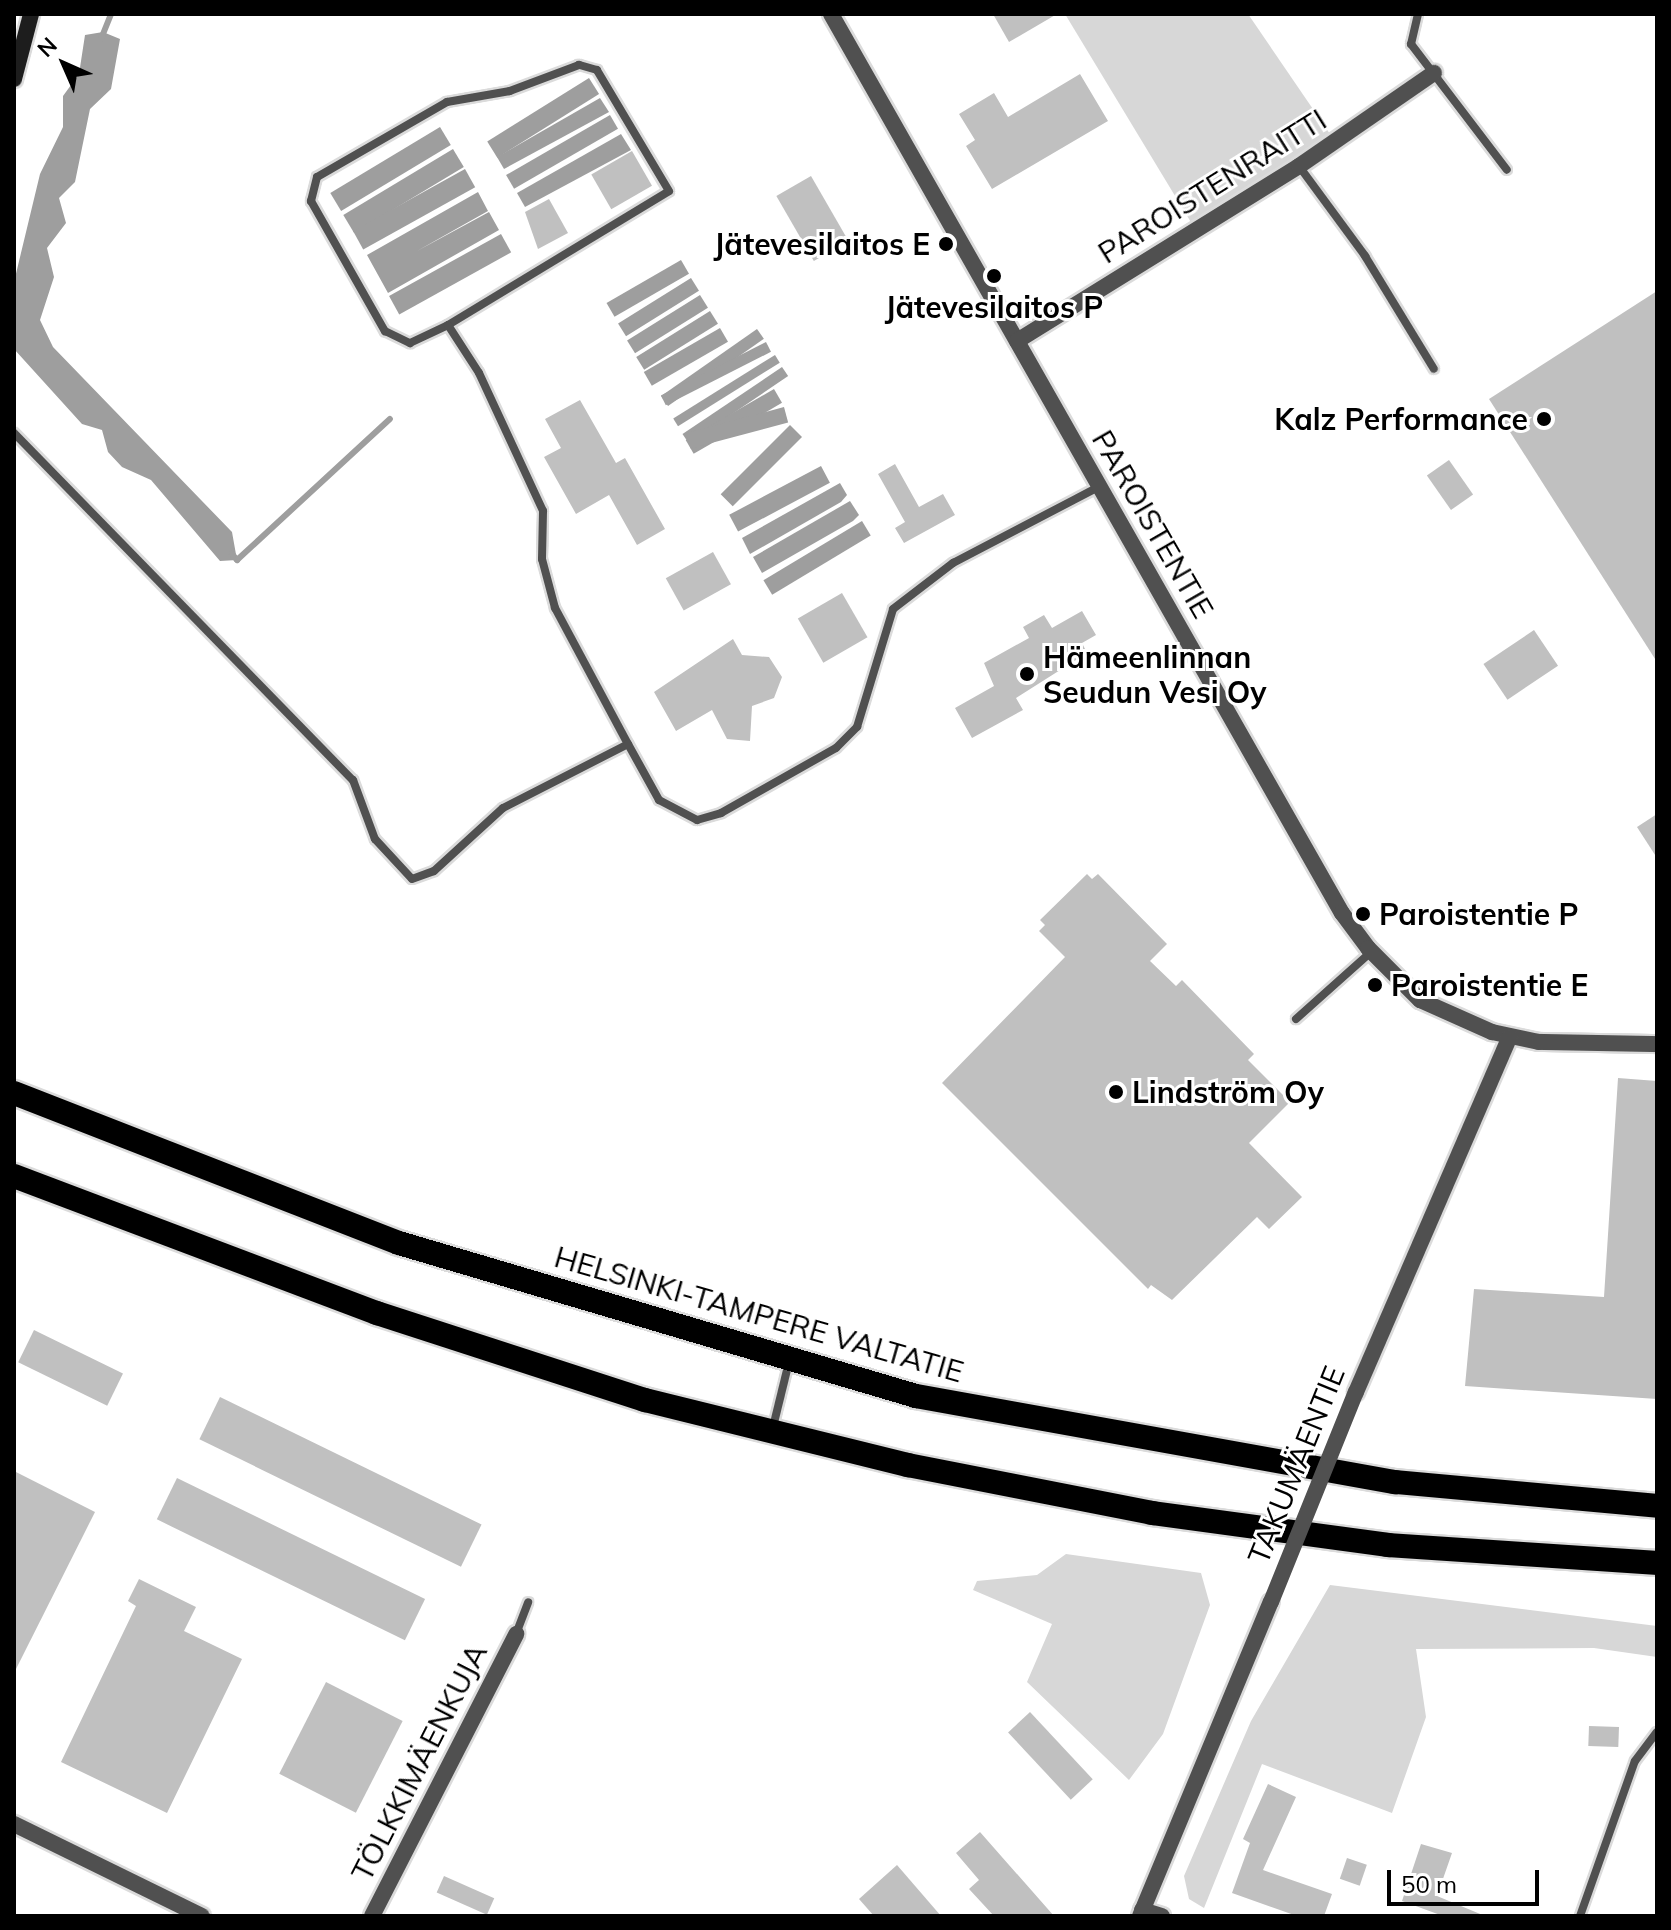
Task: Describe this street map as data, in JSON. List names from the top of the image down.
{
  "streets": {
    "highway": ["HELSINKI-TAMPERE VALTATIE"],
    "street": [
      "PAROISTENRAITTI",
      "PAROISTENTIE",
      "TAKUMÄENTIE",
      "TÖLKKIMÄENKUJA"
    ]
  },
  "crossings": [
    ["PAROISTENRAITTI", "PAROISTENTIE"],
    ["PAROISTENTIE", "TAKUMÄENTIE"]
  ],
  "places": [
    "Jätevesilaitos E",
    "Jätevesilaitos P",
    "Kalz Performance",
    "Hämeenlinnan Seudun Vesi Oy",
    "Paroistentie P",
    "Paroistentie E",
    "Lindström Oy"
  ],
  "scale_bar": "50 m",
  "north": "top left"
}
